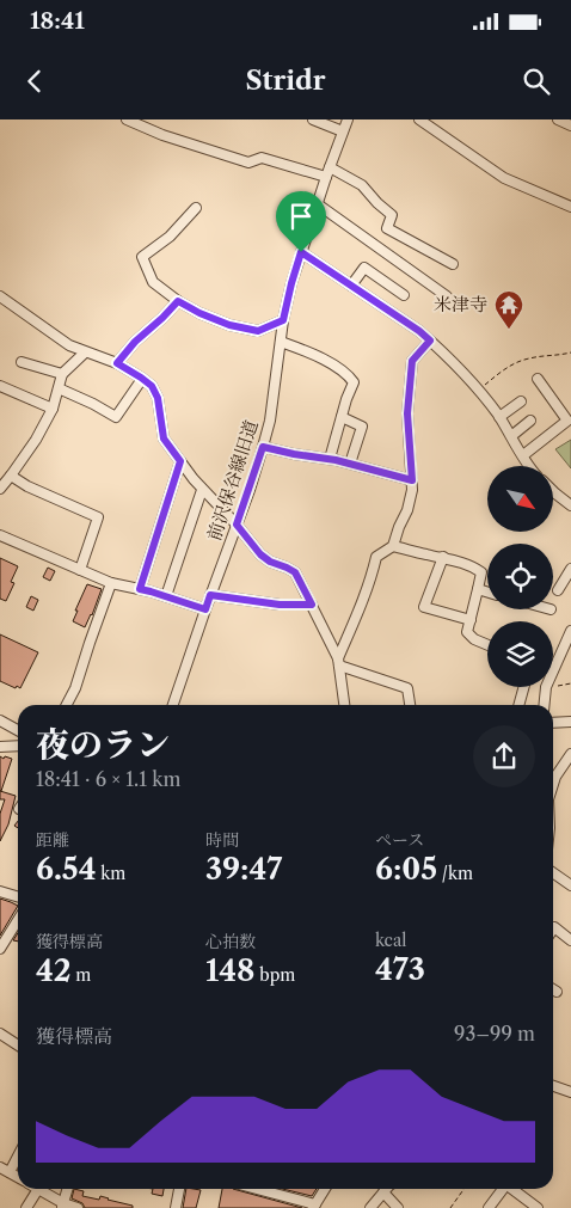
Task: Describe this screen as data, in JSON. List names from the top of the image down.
{
  "streets": {
    "street": ["前沢保谷線旧道"]
  },
  "places": {
    "temple": ["米津寺"]
  },
  "north": "bottom right",
  "page": {
    "status": "18:41",
    "header": "Stridr",
    "heading": ["夜のラン", "18:41 · 6 × 1.1 km"],
    "stats": [
      ["距離", "6.54 km"],
      ["時間", "39:47"],
      ["ペース", "6:05 /km"],
      ["獲得標高", "42 m"],
      ["心拍数", "148 bpm"],
      ["kcal", "473"]
    ],
    "chart": ["獲得標高", "93–99 m"]
  }
}
